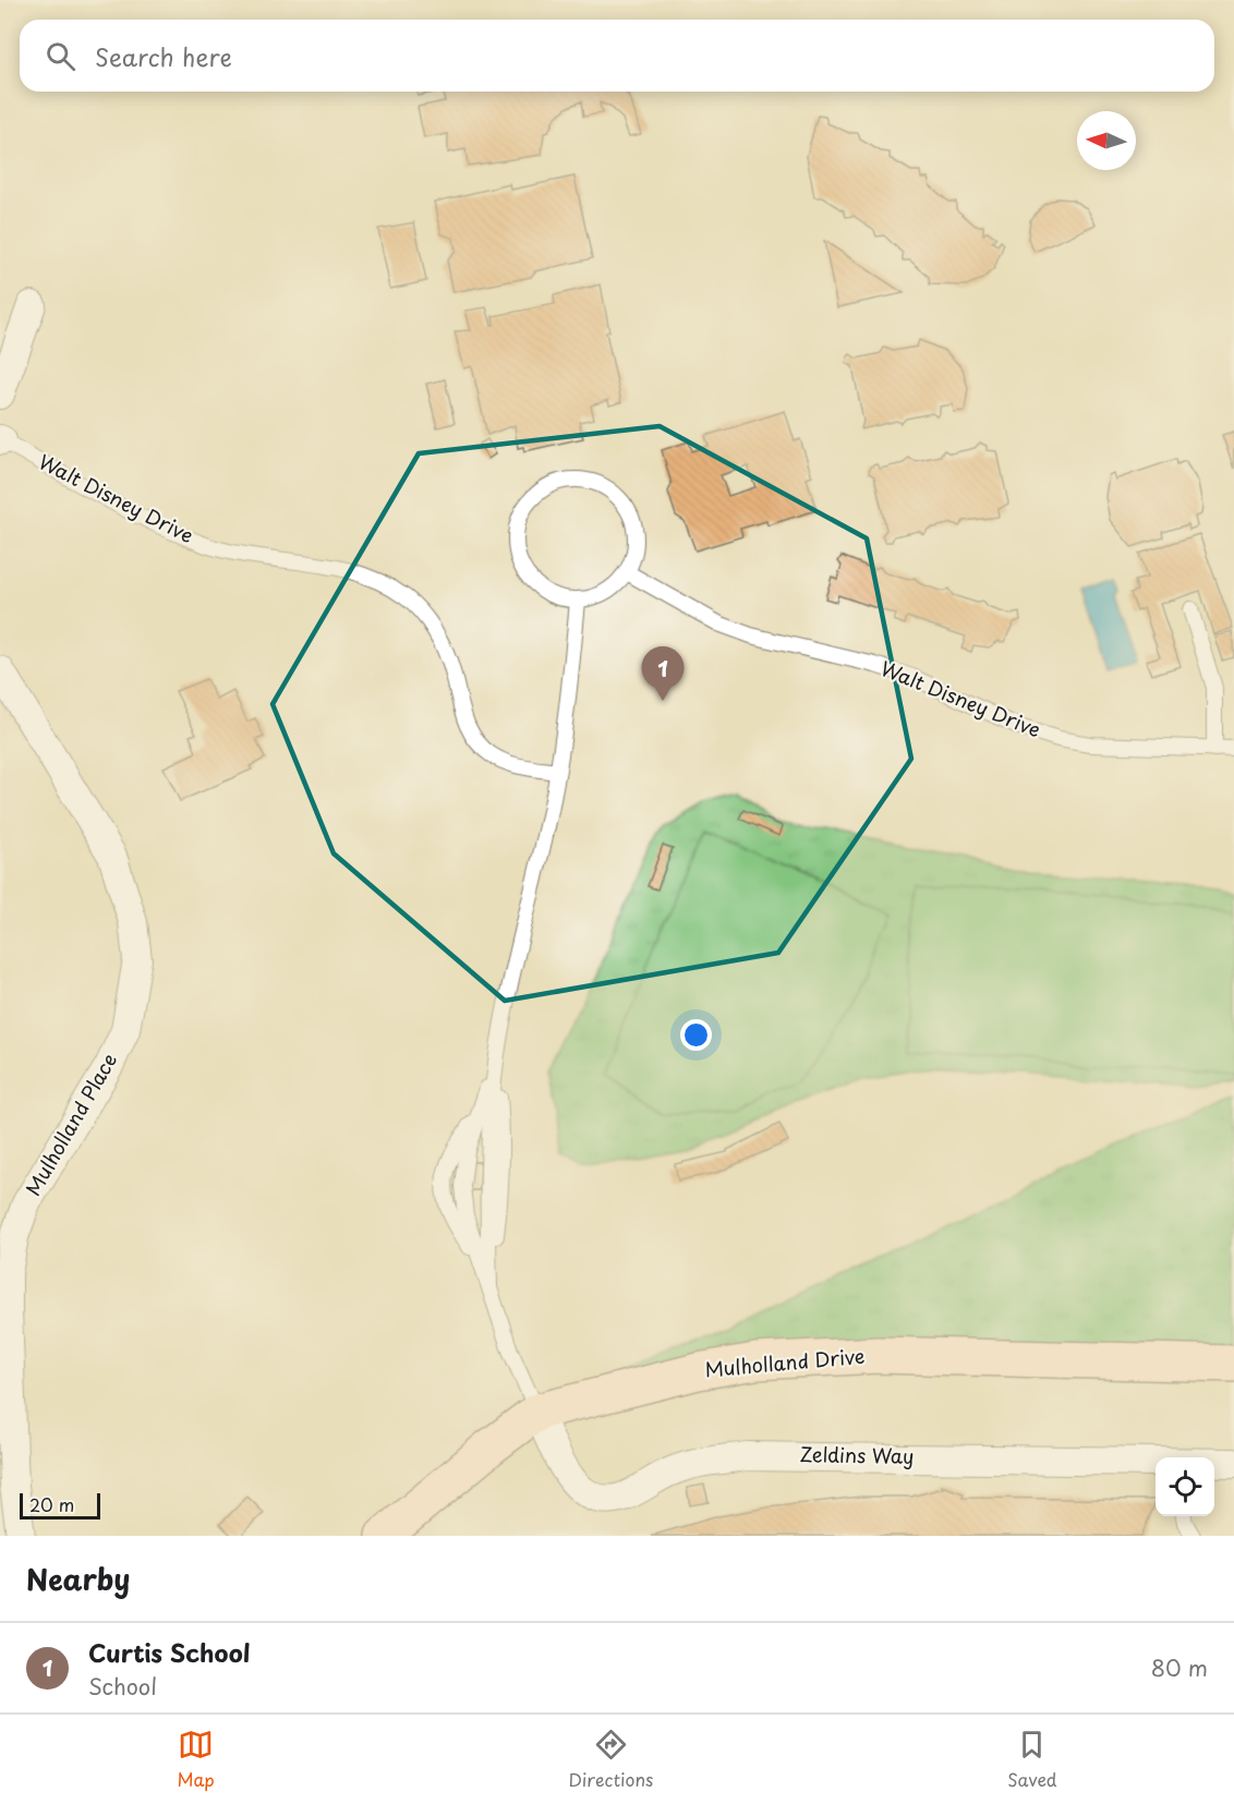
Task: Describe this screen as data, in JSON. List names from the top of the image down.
{
  "streets": {
    "main road": ["Mulholland Drive"],
    "street": ["Mulholland Place", "Zeldins Way"],
    "lane": ["Walt Disney Drive"]
  },
  "crossings": [
    ["Mulholland Drive", "Zeldins Way"]
  ],
  "scale_bar": "20 m",
  "north": "left",
  "page": {
    "search": "Search here",
    "pins": "1",
    "scale": "20 m",
    "heading": "Nearby",
    "list": [
      {
        "mark": "1",
        "name": "Curtis School",
        "note": "School",
        "value": "80 m"
      }
    ],
    "nav": ["Map", "Directions", "Saved"]
  }
}
